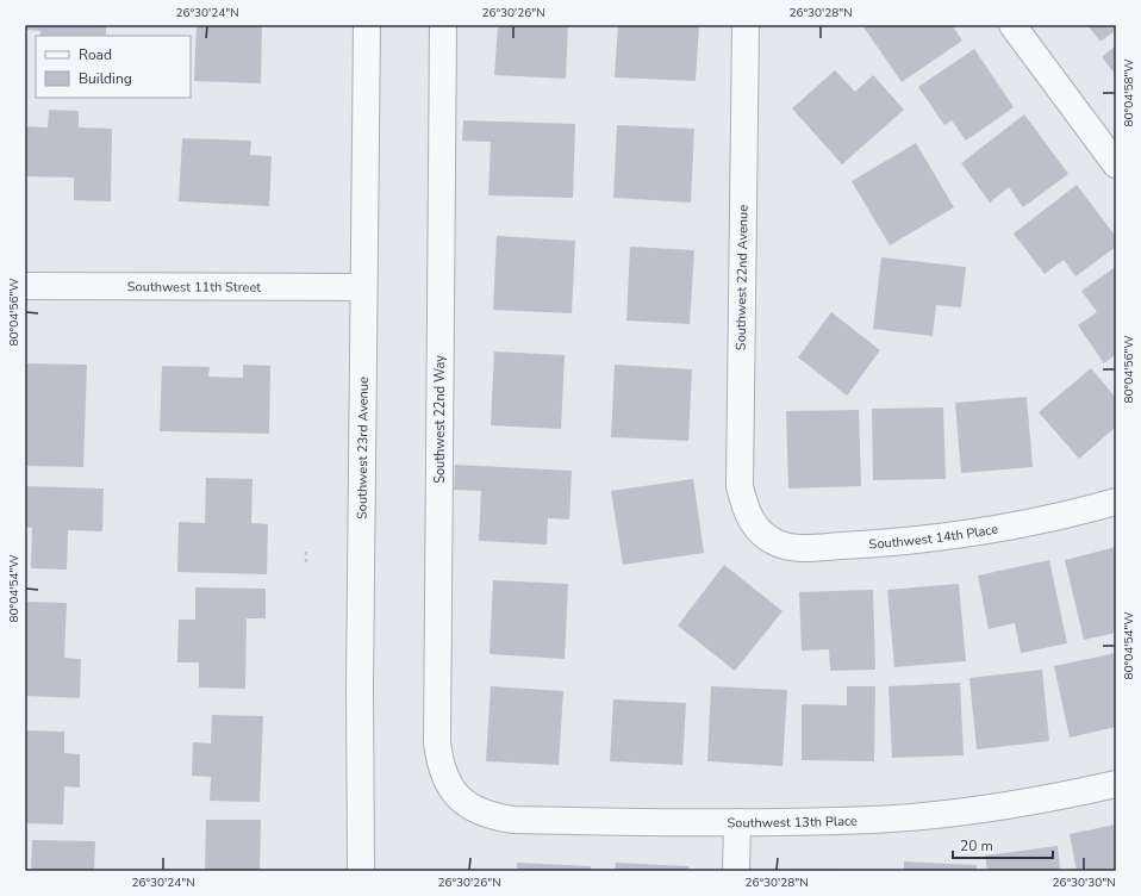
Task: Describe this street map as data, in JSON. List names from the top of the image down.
{
  "streets": {
    "street": [
      "Southwest 22nd Avenue",
      "Southwest 11th Street",
      "Southwest 22nd Way",
      "Southwest 23rd Avenue",
      "Southwest 14th Place",
      "Southwest 13th Place"
    ]
  },
  "crossings": [
    ["Southwest 22nd Avenue", "Southwest 14th Place"],
    ["Southwest 11th Street", "Southwest 23rd Avenue"],
    ["Southwest 22nd Way", "Southwest 13th Place"]
  ],
  "legend": ["Road", "Building"],
  "scale_bar": "20 m",
  "coordinates": [
    "26°30'24\"N",
    "26°30'26\"N",
    "26°30'28\"N",
    "80°04'58\"W",
    "80°04'56\"W",
    "80°04'54\"W",
    "26°30'30\"N"
  ]
}
